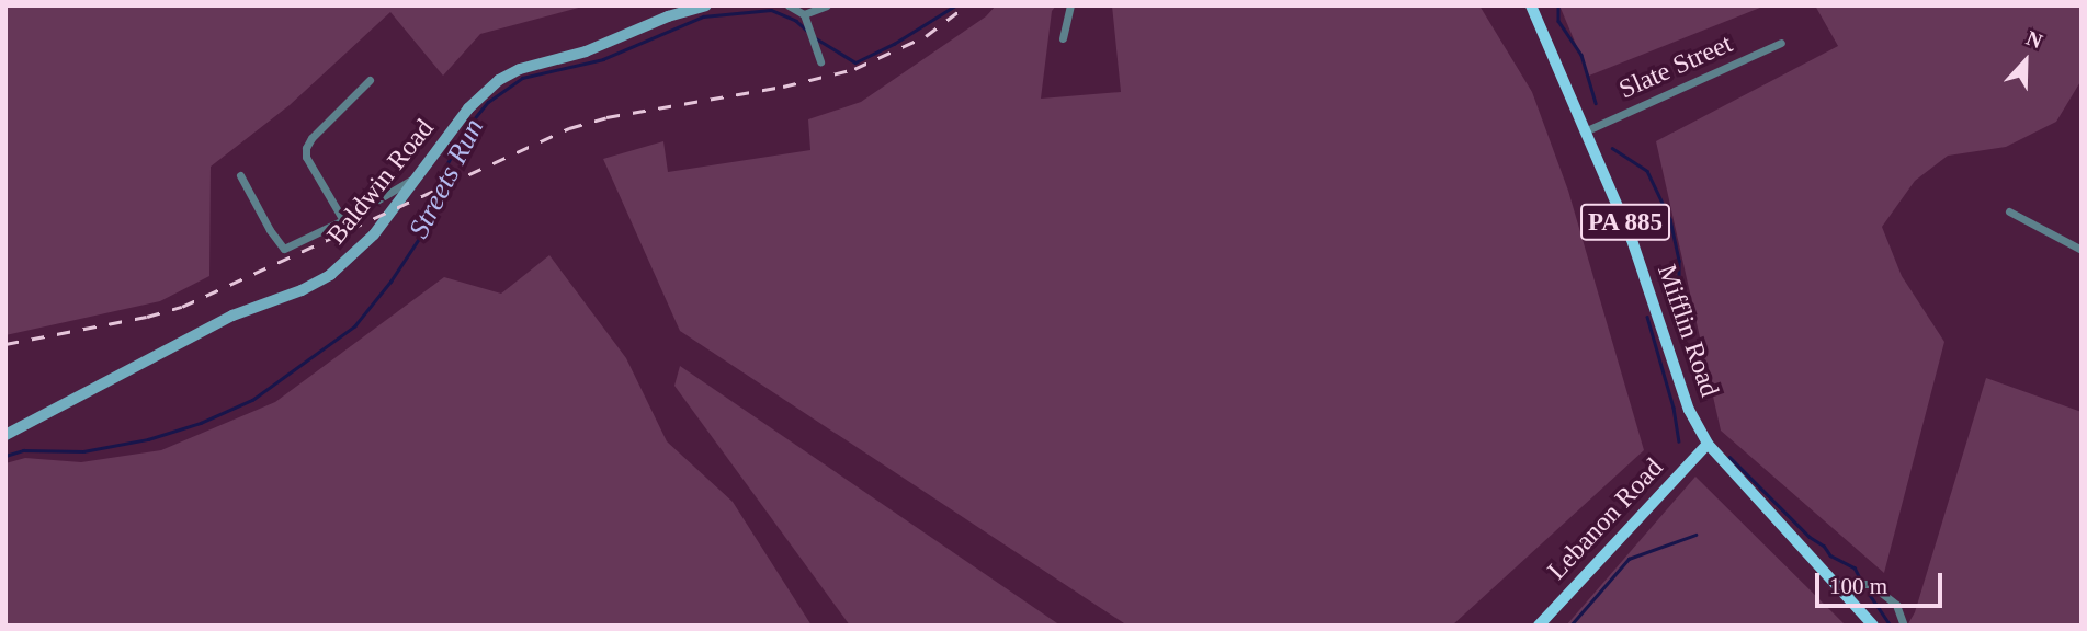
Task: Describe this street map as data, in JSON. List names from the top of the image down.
{
  "streets": {
    "main road": [
      "Baldwin Road",
      "PA 885",
      "Mifflin Road",
      "Lebanon Road"
    ],
    "street": ["Slate Street"]
  },
  "crossings": [
    ["Slate Street", "Mifflin Road"],
    ["Mifflin Road", "Lebanon Road"]
  ],
  "water": ["Streets Run"],
  "scale_bar": "100 m",
  "north": "top"
}
